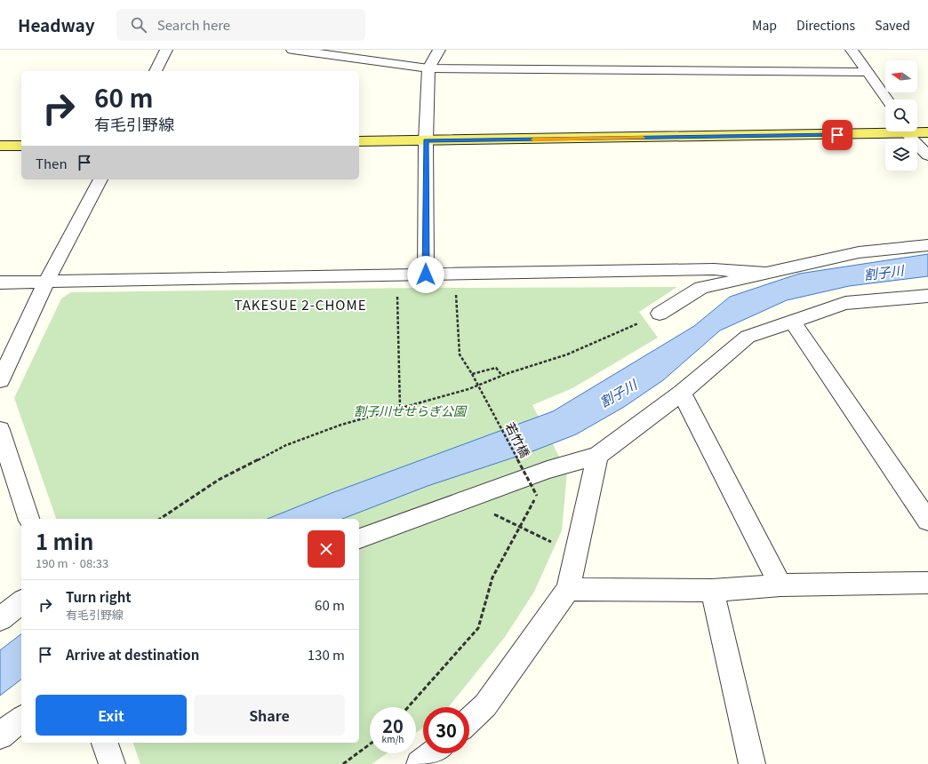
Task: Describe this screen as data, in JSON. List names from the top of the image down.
{
  "streets": {
    "path": ["若竹橋"]
  },
  "districts": ["TAKESUE 2-CHOME"],
  "water": ["割子川"],
  "parks": ["割子川せせらぎ公園"],
  "north": "left",
  "page": {
    "header": "Headway",
    "search": "Search here",
    "nav": ["Map", "Directions", "Saved"],
    "turn": ["60 m", "有毛引野線"],
    "then": "Then",
    "heading": ["1 min", "190 m · 08:33"],
    "list": [
      {
        "name": "Turn right",
        "note": "有毛引野線",
        "value": "60 m"
      },
      {
        "name": "Arrive at destination",
        "value": "130 m"
      }
    ],
    "buttons": ["Exit", "Share"],
    "speed": "20 km/h",
    "limit": "30"
  }
}
